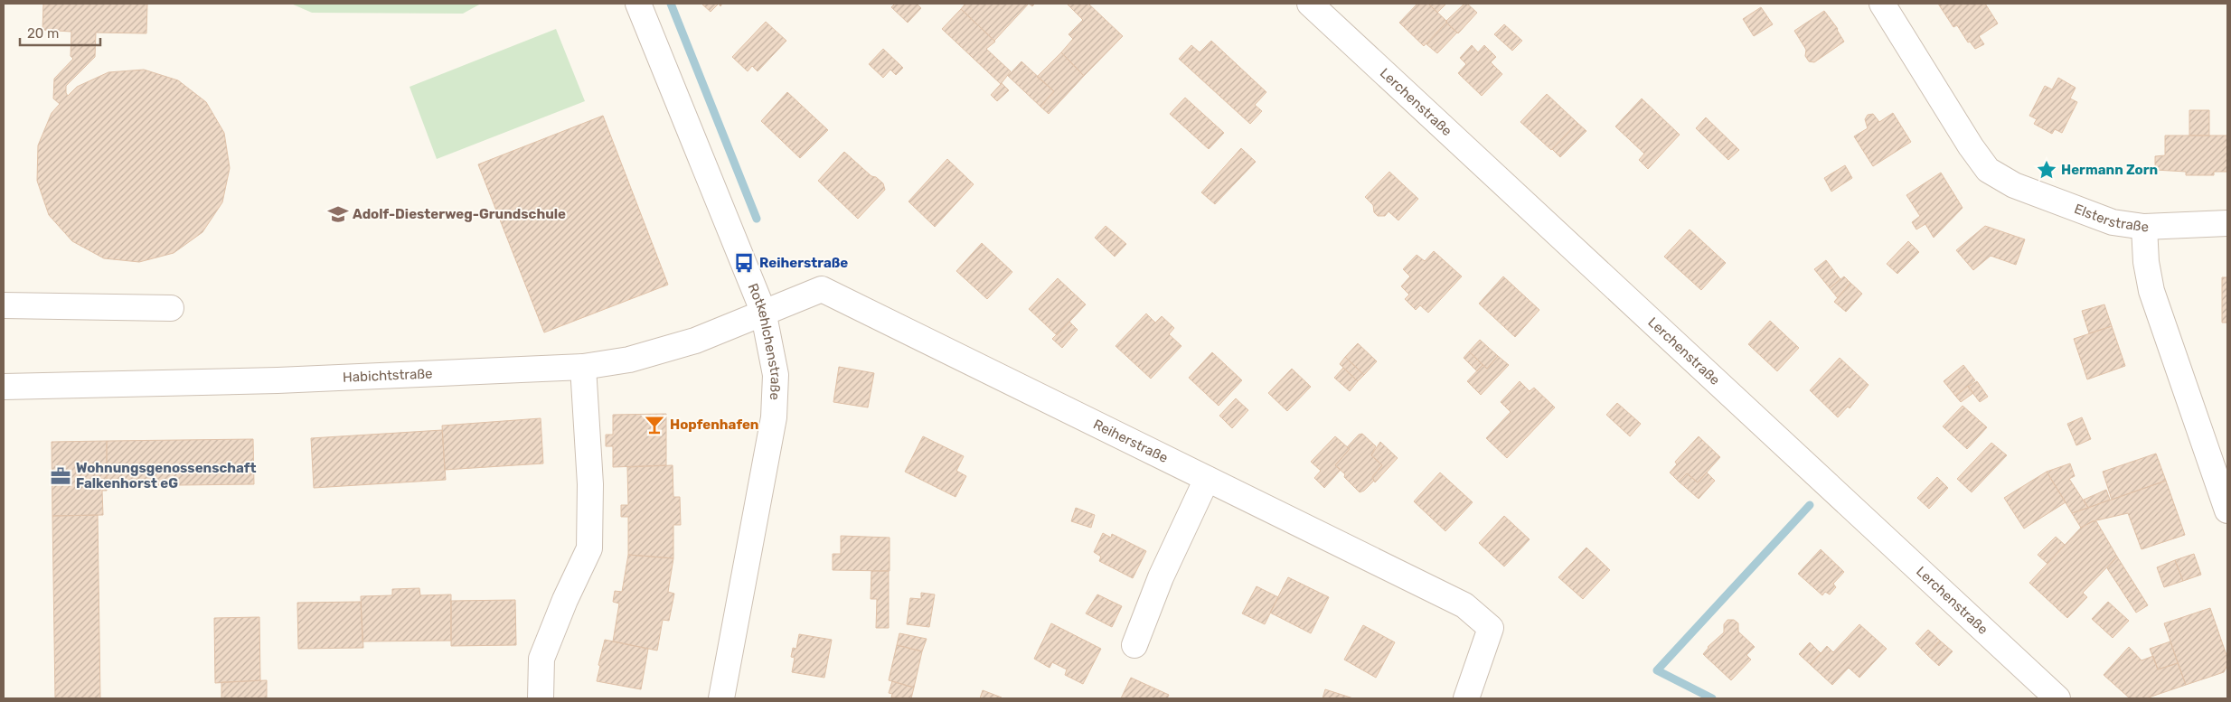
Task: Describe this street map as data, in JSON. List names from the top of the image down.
{
  "streets": {
    "street": [
      "Lerchenstraße",
      "Elsterstraße",
      "Rotkehlchenstraße",
      "Habichtstraße",
      "Reiherstraße"
    ]
  },
  "crossings": [
    ["Rotkehlchenstraße", "Habichtstraße"],
    ["Rotkehlchenstraße", "Reiherstraße"],
    ["Habichtstraße", "Reiherstraße"]
  ],
  "places": {
    "place": ["Hermann Zorn"],
    "school or university": ["Adolf-Diesterweg-Grundschule"],
    "bus stop": ["Reiherstraße"],
    "bar": ["Hopfenhafen"],
    "office": ["Wohnungsgenossenschaft Falkenhorst eG"]
  },
  "scale_bar": "20 m"
}
